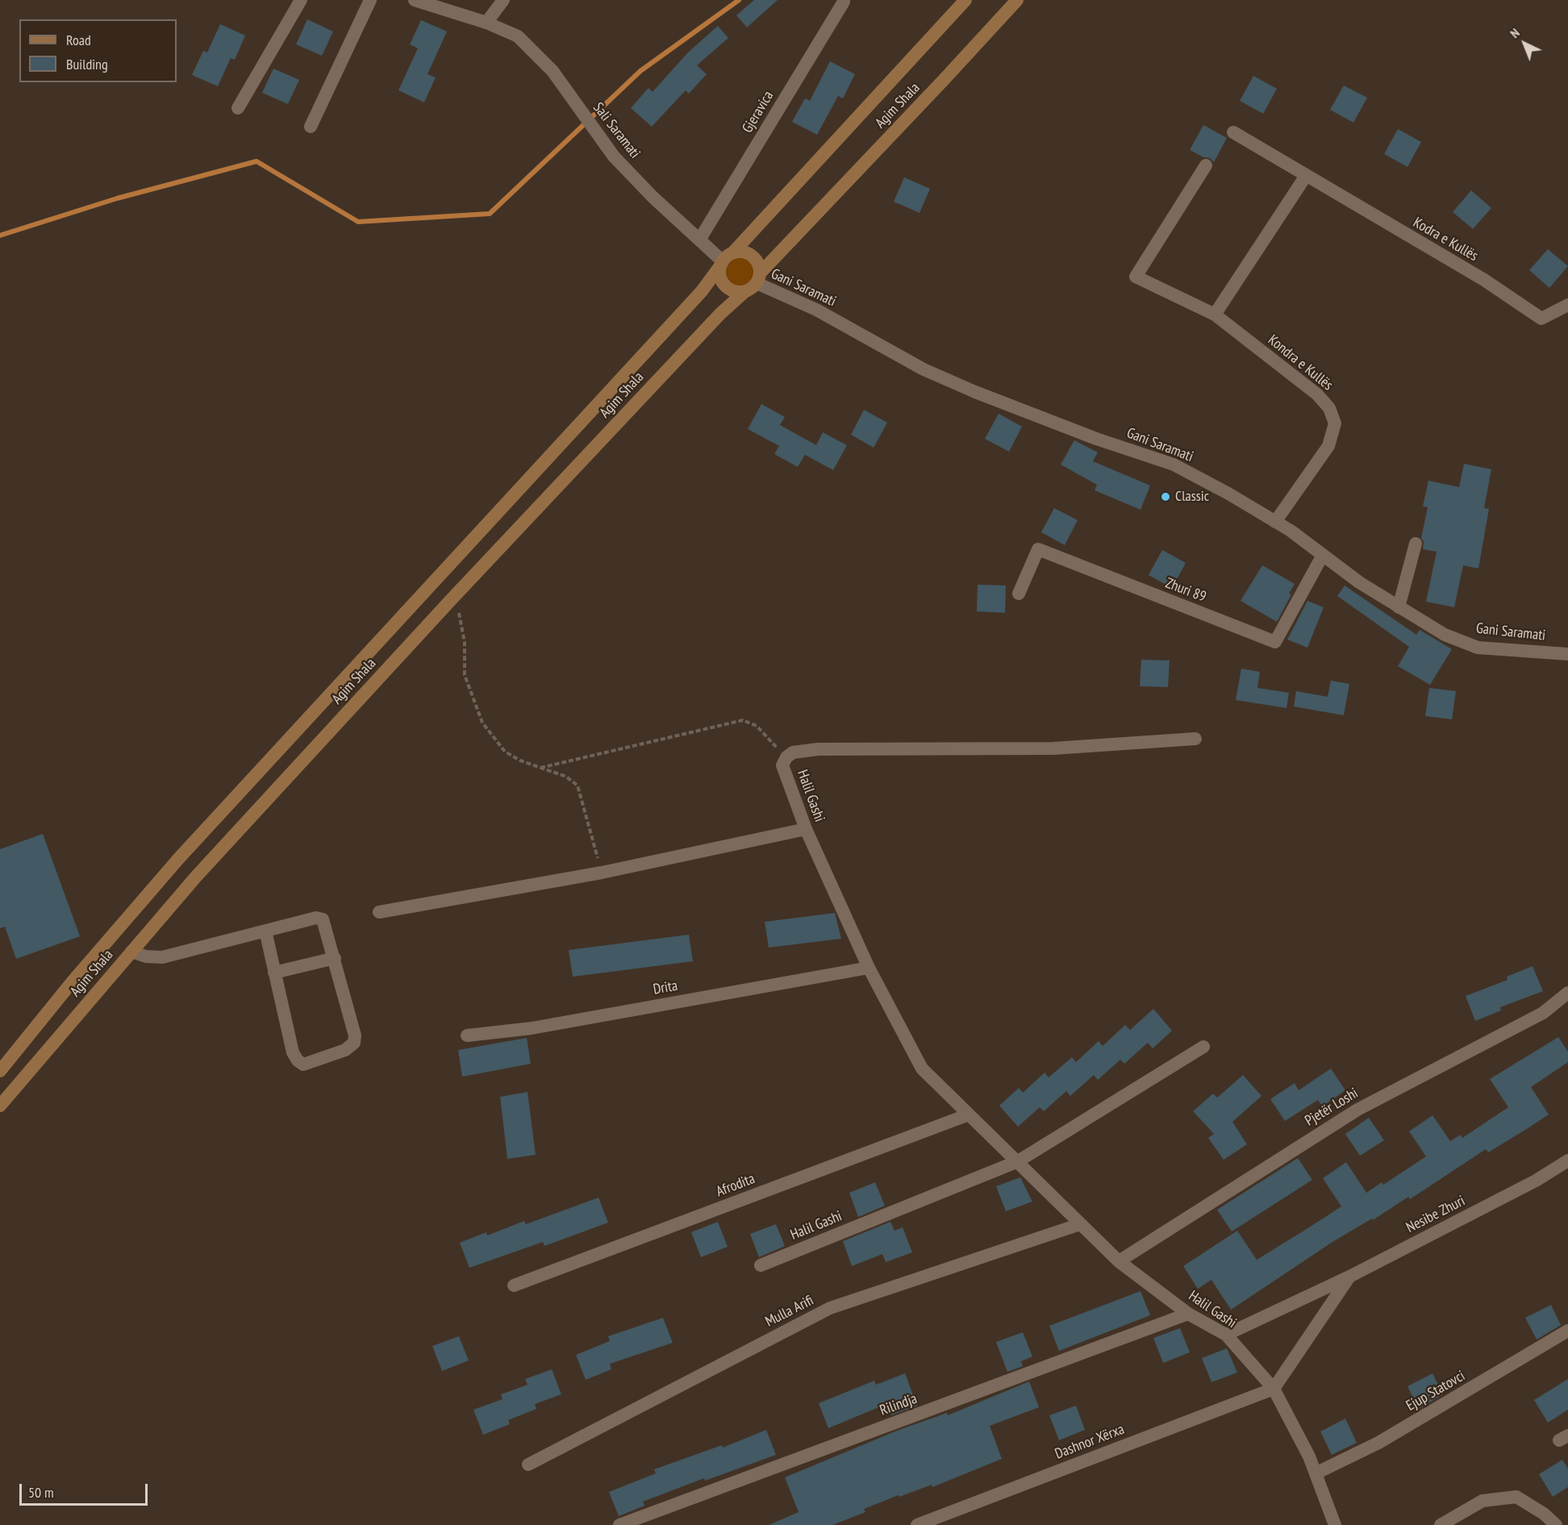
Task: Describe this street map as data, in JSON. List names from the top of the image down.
{
  "streets": {
    "main road": ["Agim Shala"],
    "street": [
      "Gjeravica",
      "Sali Saramati",
      "Kodra e Kullës",
      "Gani Saramati",
      "Kondra e Kullës",
      "Zhuri 89",
      "Halil Gashi",
      "Drita",
      "Pjetër Loshi",
      "Afrodita",
      "Nesibe Zhuri",
      "Mulla Arifi",
      "Ejup Statovci",
      "Rilindja",
      "Dashnor Xërxa"
    ]
  },
  "crossings": [
    ["Agim Shala", "Sali Saramati"],
    ["Agim Shala", "Gani Saramati"],
    ["Gjeravica", "Sali Saramati"],
    ["Sali Saramati", "Gani Saramati"],
    ["Gani Saramati", "Kondra e Kullës"],
    ["Gani Saramati", "Zhuri 89"],
    ["Halil Gashi", "Drita"],
    ["Halil Gashi", "Pjetër Loshi"],
    ["Halil Gashi", "Afrodita"],
    ["Halil Gashi", "Nesibe Zhuri"],
    ["Halil Gashi", "Mulla Arifi"],
    ["Halil Gashi", "Ejup Statovci"],
    ["Halil Gashi", "Rilindja"],
    ["Halil Gashi", "Dashnor Xërxa"],
    ["Nesibe Zhuri", "Dashnor Xërxa"]
  ],
  "places": ["Classic"],
  "legend": ["Road", "Building"],
  "scale_bar": "50 m",
  "north": "top left"
}
